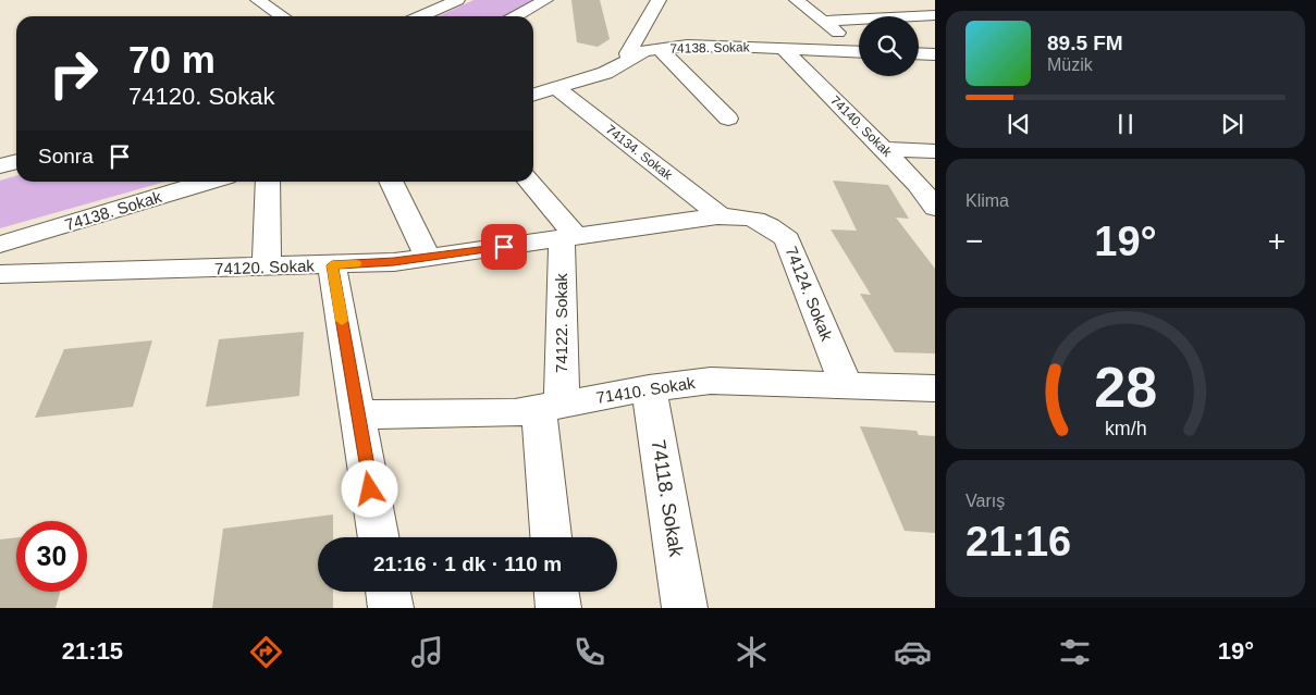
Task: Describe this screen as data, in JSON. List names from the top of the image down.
{
  "streets": {
    "street": [
      "74138. Sokak",
      "74140. Sokak",
      "74134. Sokak",
      "74120. Sokak",
      "74124. Sokak",
      "74122. Sokak",
      "71410. Sokak",
      "74118. Sokak"
    ]
  },
  "crossings": [
    ["74138. Sokak", "74140. Sokak"],
    ["74138. Sokak", "74134. Sokak"],
    ["74134. Sokak", "74120. Sokak"],
    ["74134. Sokak", "74124. Sokak"],
    ["74120. Sokak", "74124. Sokak"],
    ["74120. Sokak", "74122. Sokak"],
    ["74124. Sokak", "71410. Sokak"],
    ["74122. Sokak", "71410. Sokak"],
    ["71410. Sokak", "74118. Sokak"]
  ],
  "page": {
    "turn": ["70 m", "74120. Sokak"],
    "song": ["89.5 FM", "Müzik"],
    "then": "Sonra",
    "tile": [
      "Klima",
      ["Varış", "21:16"]
    ],
    "heat": ["−", "19°", "+"],
    "limit": "30",
    "trip": "21:16 · 1 dk · 110 m",
    "tabs": ["21:15", "19°"],
    "gauge": ["28", "km/h"]
  }
}
